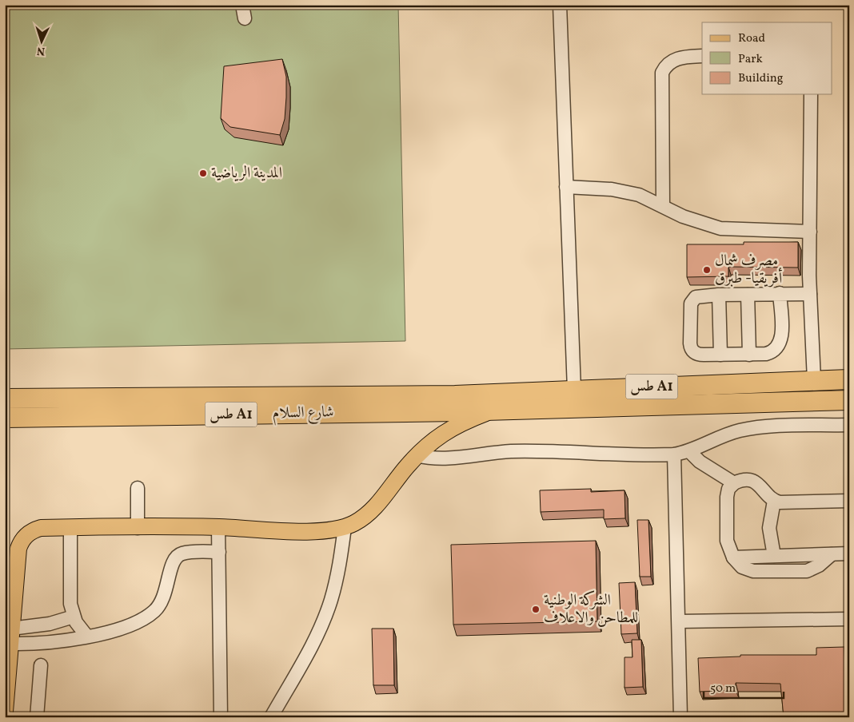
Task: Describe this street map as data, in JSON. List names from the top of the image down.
{
  "streets": {
    "highway": ["طس A1", "شارع السلام"]
  },
  "crossings": [
    ["طس A1", "شارع السلام"]
  ],
  "places": ["المدينة الرياضية", "مصرف شمال أفريقيا- طبرق", "الشركة الوطنية للمطاحن والاعلاف"],
  "legend": ["Road", "Park", "Building"],
  "scale_bar": "50 m",
  "north": "bottom"
}
